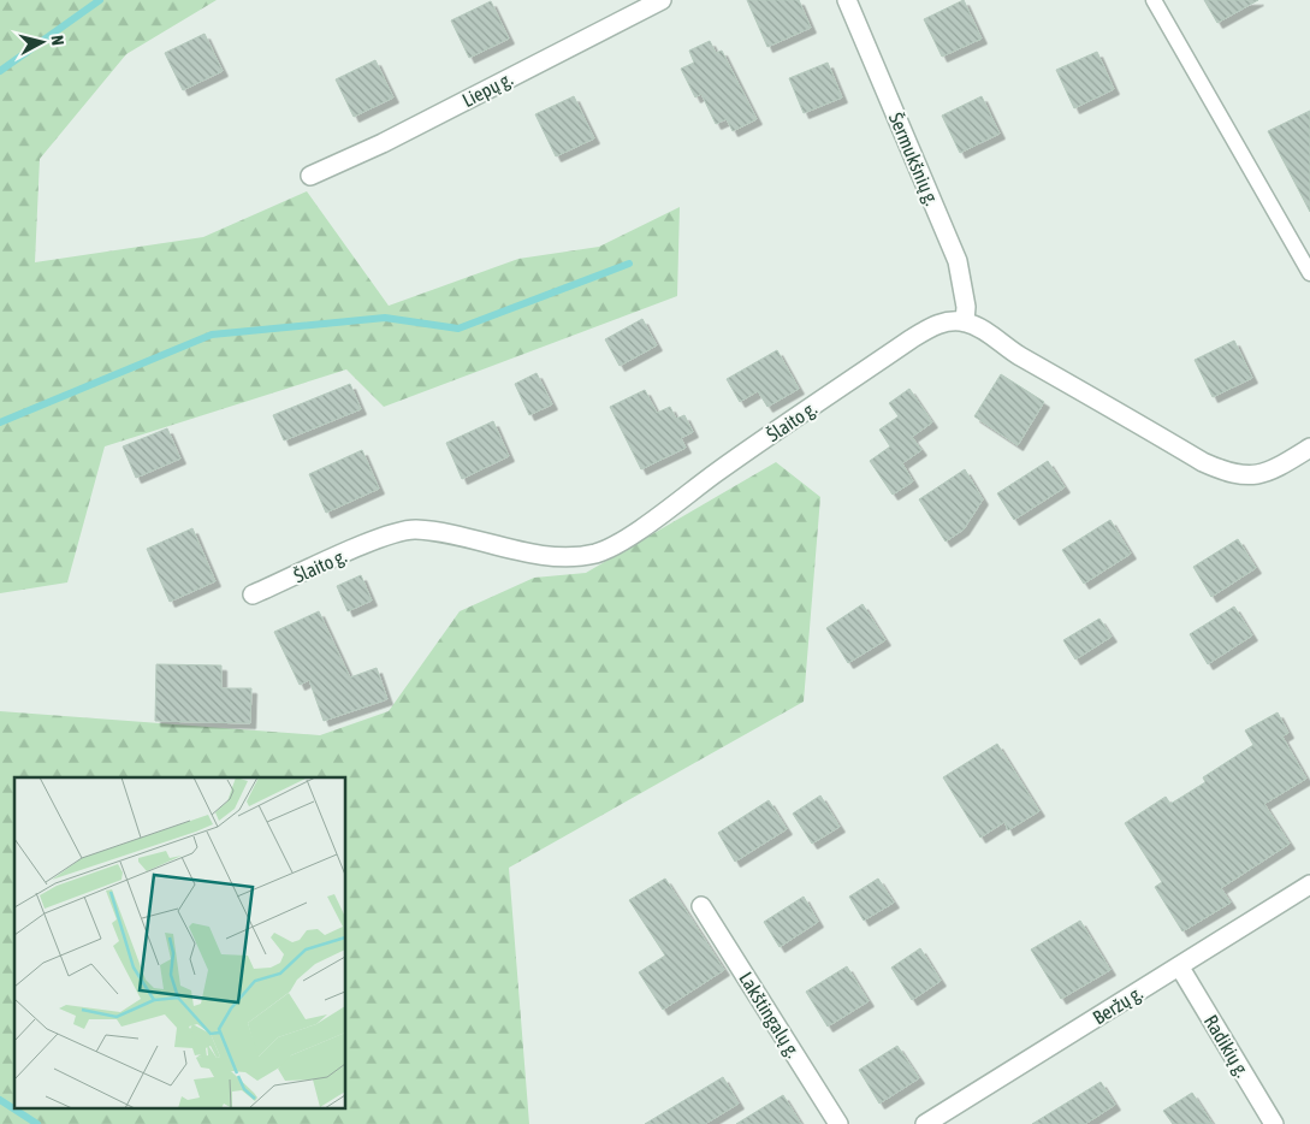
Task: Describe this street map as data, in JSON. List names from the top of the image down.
{
  "streets": {
    "street": [
      "Liepų g.",
      "Šermukšnių g.",
      "Šlaito g.",
      "Beržų g.",
      "Lakštingalų g.",
      "Radikių g."
    ]
  },
  "crossings": [
    ["Šermukšnių g.", "Šlaito g."],
    ["Beržų g.", "Radikių g."]
  ],
  "north": "right"
}
